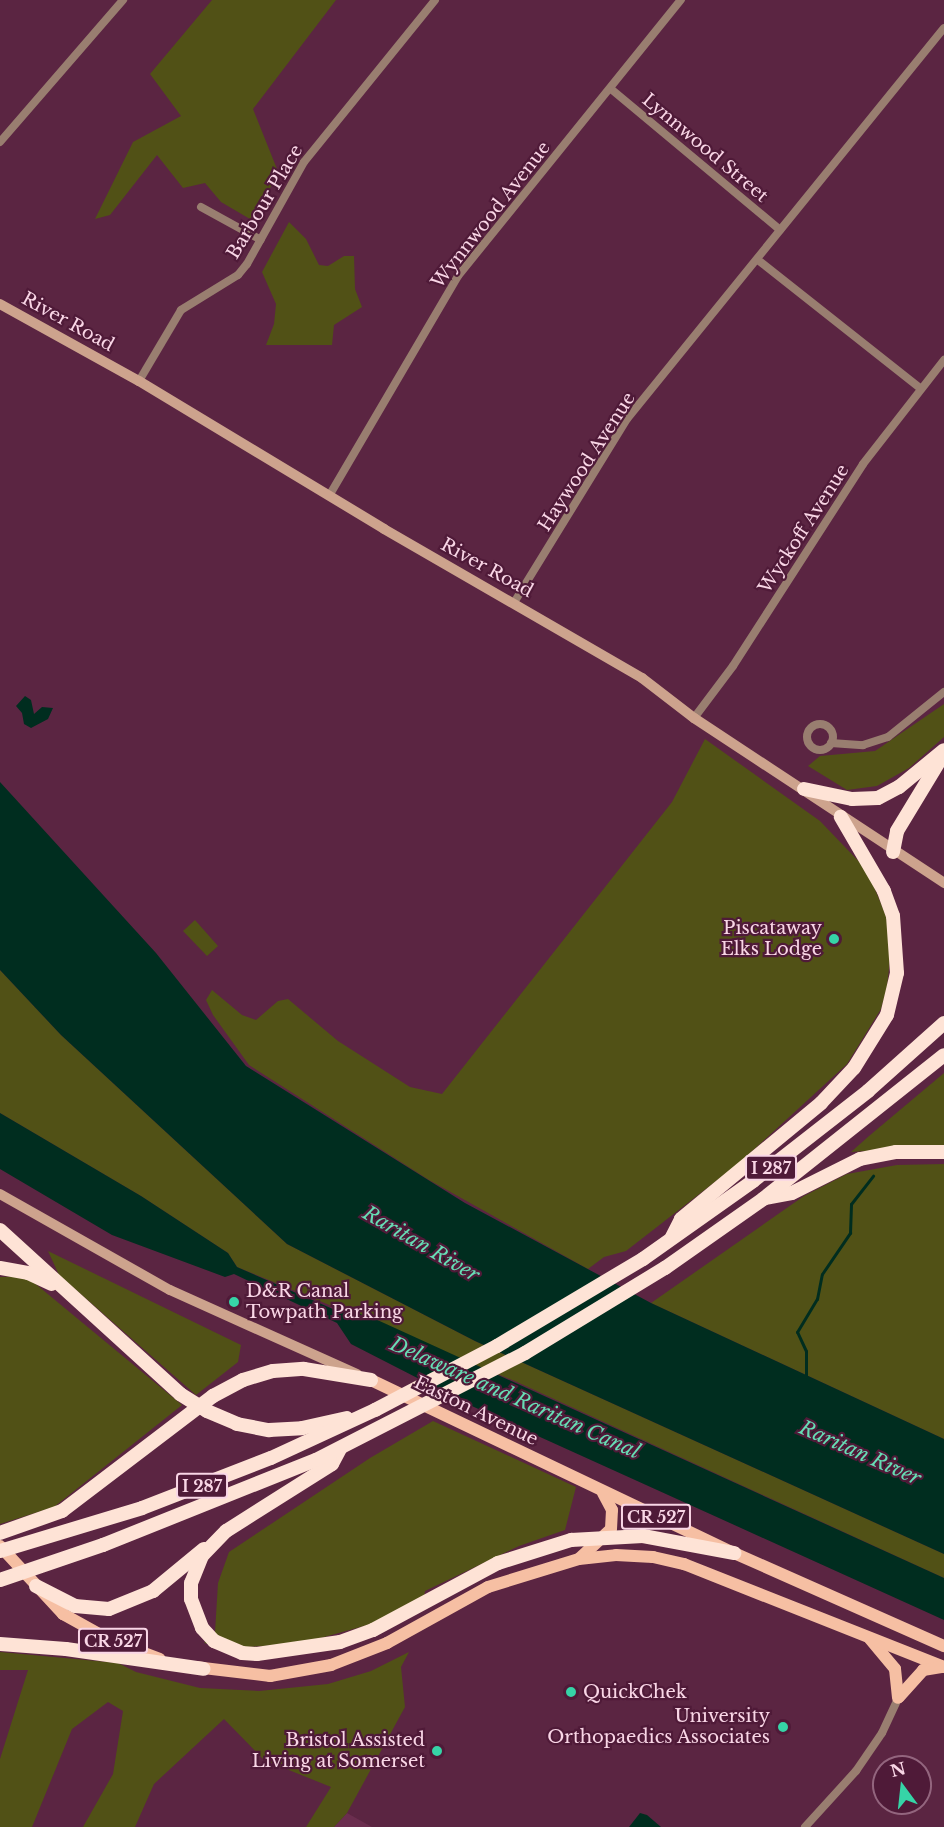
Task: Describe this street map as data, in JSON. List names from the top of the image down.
{
  "streets": {
    "highway": ["I 287"],
    "main road": ["Easton Avenue", "CR 527"],
    "street": [
      "Lynnwood Street",
      "Barbour Place",
      "Wynnwood Avenue",
      "River Road",
      "Haywood Avenue",
      "Wyckoff Avenue"
    ]
  },
  "crossings": [
    ["Lynnwood Street", "Wynnwood Avenue"],
    ["Lynnwood Street", "Haywood Avenue"],
    ["Barbour Place", "River Road"],
    ["Wynnwood Avenue", "River Road"],
    ["River Road", "Haywood Avenue"],
    ["River Road", "Wyckoff Avenue"]
  ],
  "water": ["Raritan River", "Delaware and Raritan Canal"],
  "places": [
    "Piscataway Elks Lodge",
    "D&R Canal Towpath Parking",
    "QuickChek",
    "University Orthopaedics Associates",
    "Bristol Assisted Living at Somerset"
  ],
  "north": "top"
}
